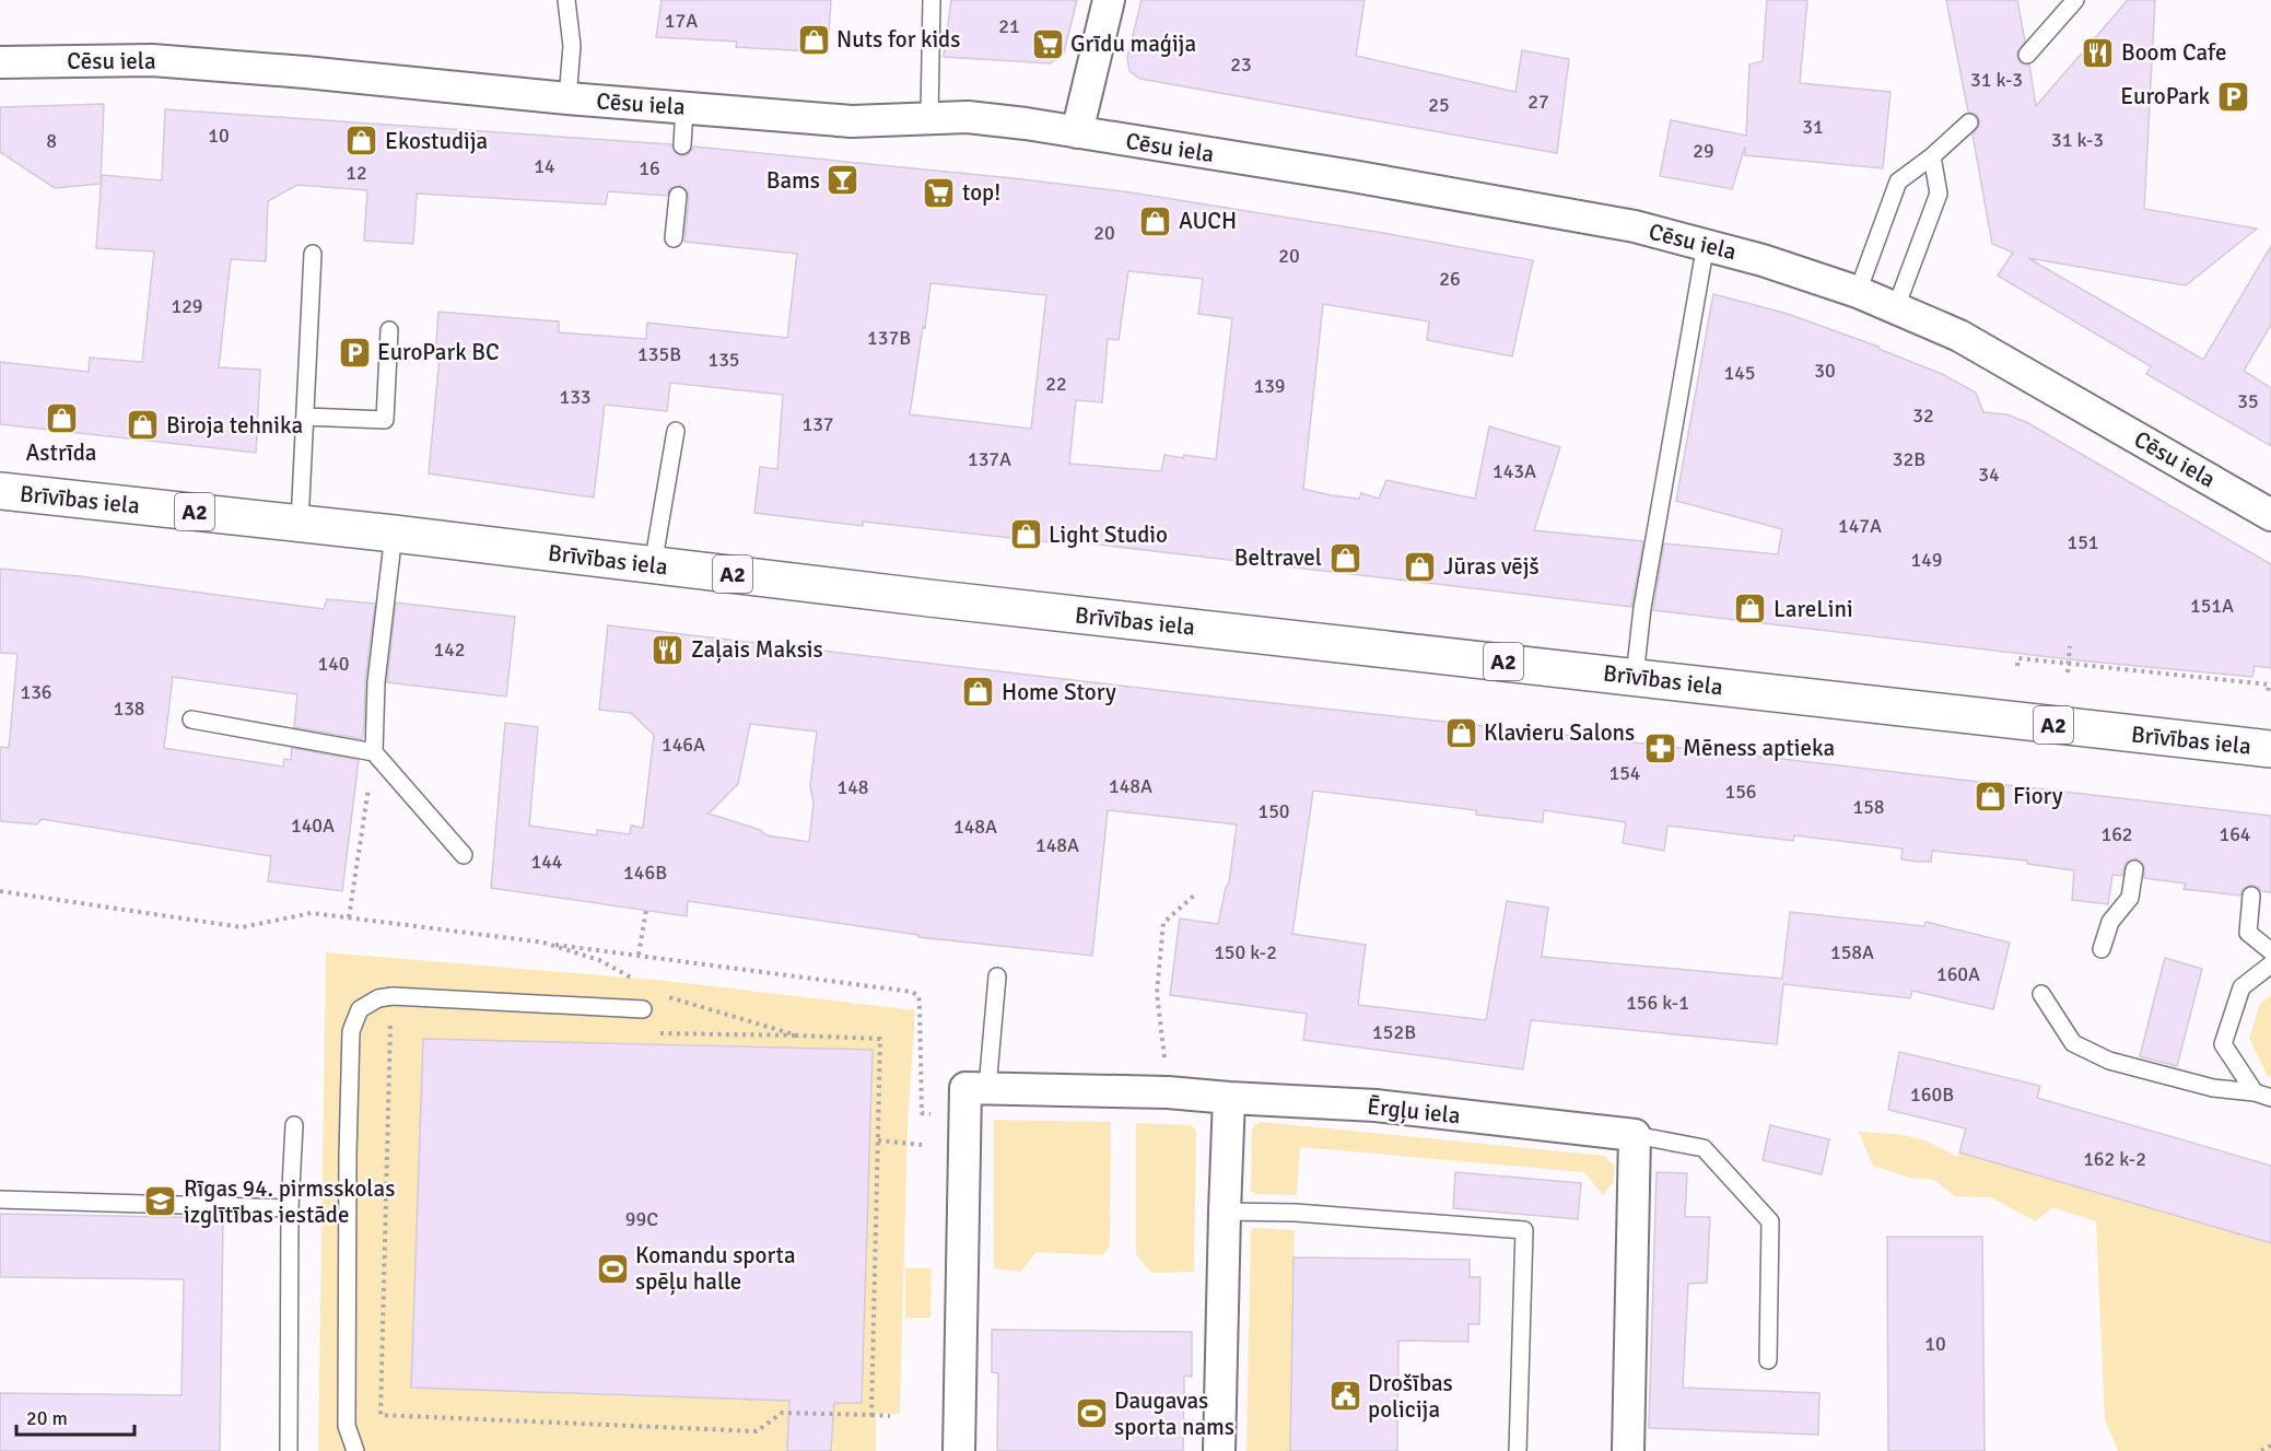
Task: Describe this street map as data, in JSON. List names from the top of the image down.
{
  "streets": {
    "highway": ["Brīvības iela", "A2"],
    "street": ["Cēsu iela", "Ērgļu iela"]
  },
  "places": {
    "shop": [
      "Nuts for kids",
      "Ekostudija",
      "AUCH",
      "Astrīda",
      "Biroja tehnika",
      "Light Studio",
      "Beltravel",
      "Jūras vējš",
      "LareLini",
      "Home Story",
      "Klavieru Salons",
      "Fiory"
    ],
    "supermarket": ["Grīdu maģija", "top!"],
    "restaurant": ["Boom Cafe", "Zaļais Maksis"],
    "parking": ["EuroPark", "EuroPark BC"],
    "bar": ["Bams"],
    "pharmacy": ["Mēness aptieka"],
    "school or university": ["Rīgas 94. pirmsskolas izglītības iestāde"],
    "sports": ["Komandu sporta spēļu halle", "Daugavas sporta nams"],
    "public building": ["Drošības policija"]
  },
  "house_numbers": [
    "17A",
    "21",
    "23",
    "31 k-3",
    "27",
    "25",
    "31",
    "10",
    "31 k-3",
    "8",
    "29",
    "14",
    "16",
    "12",
    "20",
    "20",
    "26",
    "129",
    "137B",
    "135B",
    "135",
    "30",
    "145",
    "22",
    "139",
    "133",
    "35",
    "32",
    "137",
    "137A",
    "32B",
    "143A",
    "34",
    "147A",
    "151",
    "149",
    "151A",
    "142",
    "140",
    "136",
    "138",
    "146A",
    "154",
    "148A",
    "148",
    "156",
    "158",
    "150",
    "140A",
    "148A",
    "162",
    "164",
    "148A",
    "144",
    "146B",
    "150 k-2",
    "158A",
    "160A",
    "156 k-1",
    "152B",
    "160B",
    "162 k-2",
    "99C",
    "10"
  ],
  "scale_bar": "20 m"
}
